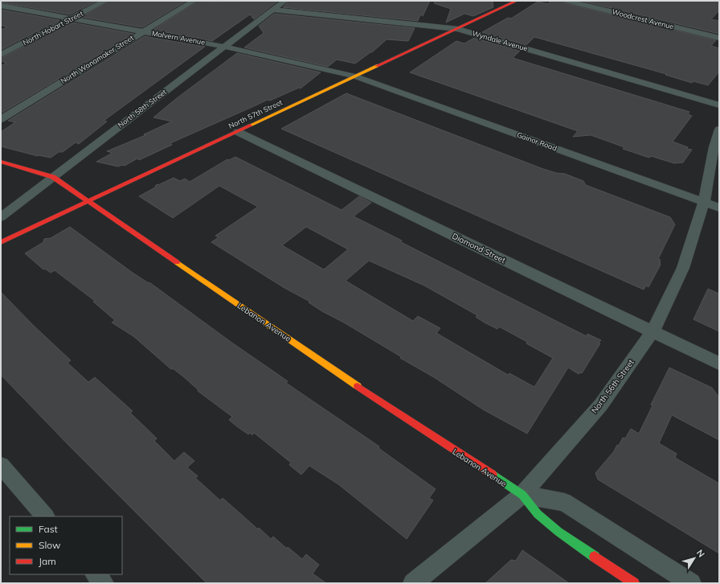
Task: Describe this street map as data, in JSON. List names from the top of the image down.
{
  "streets": {
    "street": [
      "Woodcrest Avenue",
      "North Hobart Street",
      "Malvern Avenue",
      "Wyndale Avenue",
      "North Wanamaker Street",
      "North 58th Street",
      "North 57th Street",
      "Gainor Road",
      "Diamond Street",
      "Lebanon Avenue",
      "North 56th Street"
    ]
  },
  "crossings": [
    ["North Hobart Street", "Malvern Avenue"],
    ["Malvern Avenue", "North Wanamaker Street"],
    ["Malvern Avenue", "North 58th Street"],
    ["Malvern Avenue", "North 57th Street"],
    ["Malvern Avenue", "Gainor Road"],
    ["Wyndale Avenue", "North 58th Street"],
    ["Wyndale Avenue", "North 57th Street"],
    ["North 58th Street", "Lebanon Avenue"],
    ["North 57th Street", "Gainor Road"],
    ["North 57th Street", "Diamond Street"],
    ["North 57th Street", "Lebanon Avenue"],
    ["Gainor Road", "North 56th Street"],
    ["Diamond Street", "North 56th Street"],
    ["Lebanon Avenue", "North 56th Street"]
  ],
  "legend": ["Fast", "Slow", "Jam"],
  "north": "top right"
}
